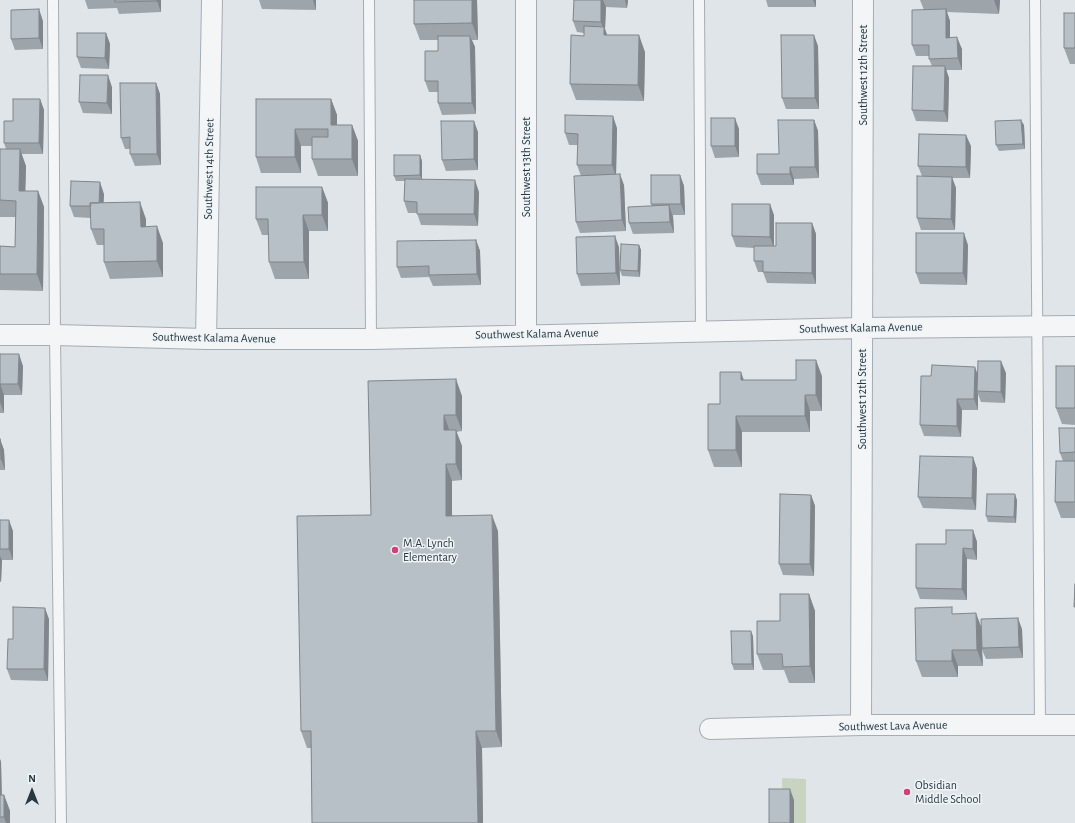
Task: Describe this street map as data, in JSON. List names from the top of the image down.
{
  "streets": {
    "street": [
      "Southwest 12th Street",
      "Southwest 13th Street",
      "Southwest 14th Street",
      "Southwest Kalama Avenue",
      "Southwest Lava Avenue"
    ]
  },
  "crossings": [
    ["Southwest 12th Street", "Southwest Kalama Avenue"],
    ["Southwest 12th Street", "Southwest Lava Avenue"],
    ["Southwest 13th Street", "Southwest Kalama Avenue"],
    ["Southwest 14th Street", "Southwest Kalama Avenue"]
  ],
  "places": ["M.A. Lynch Elementary", "Obsidian Middle School"],
  "north": "top"
}
